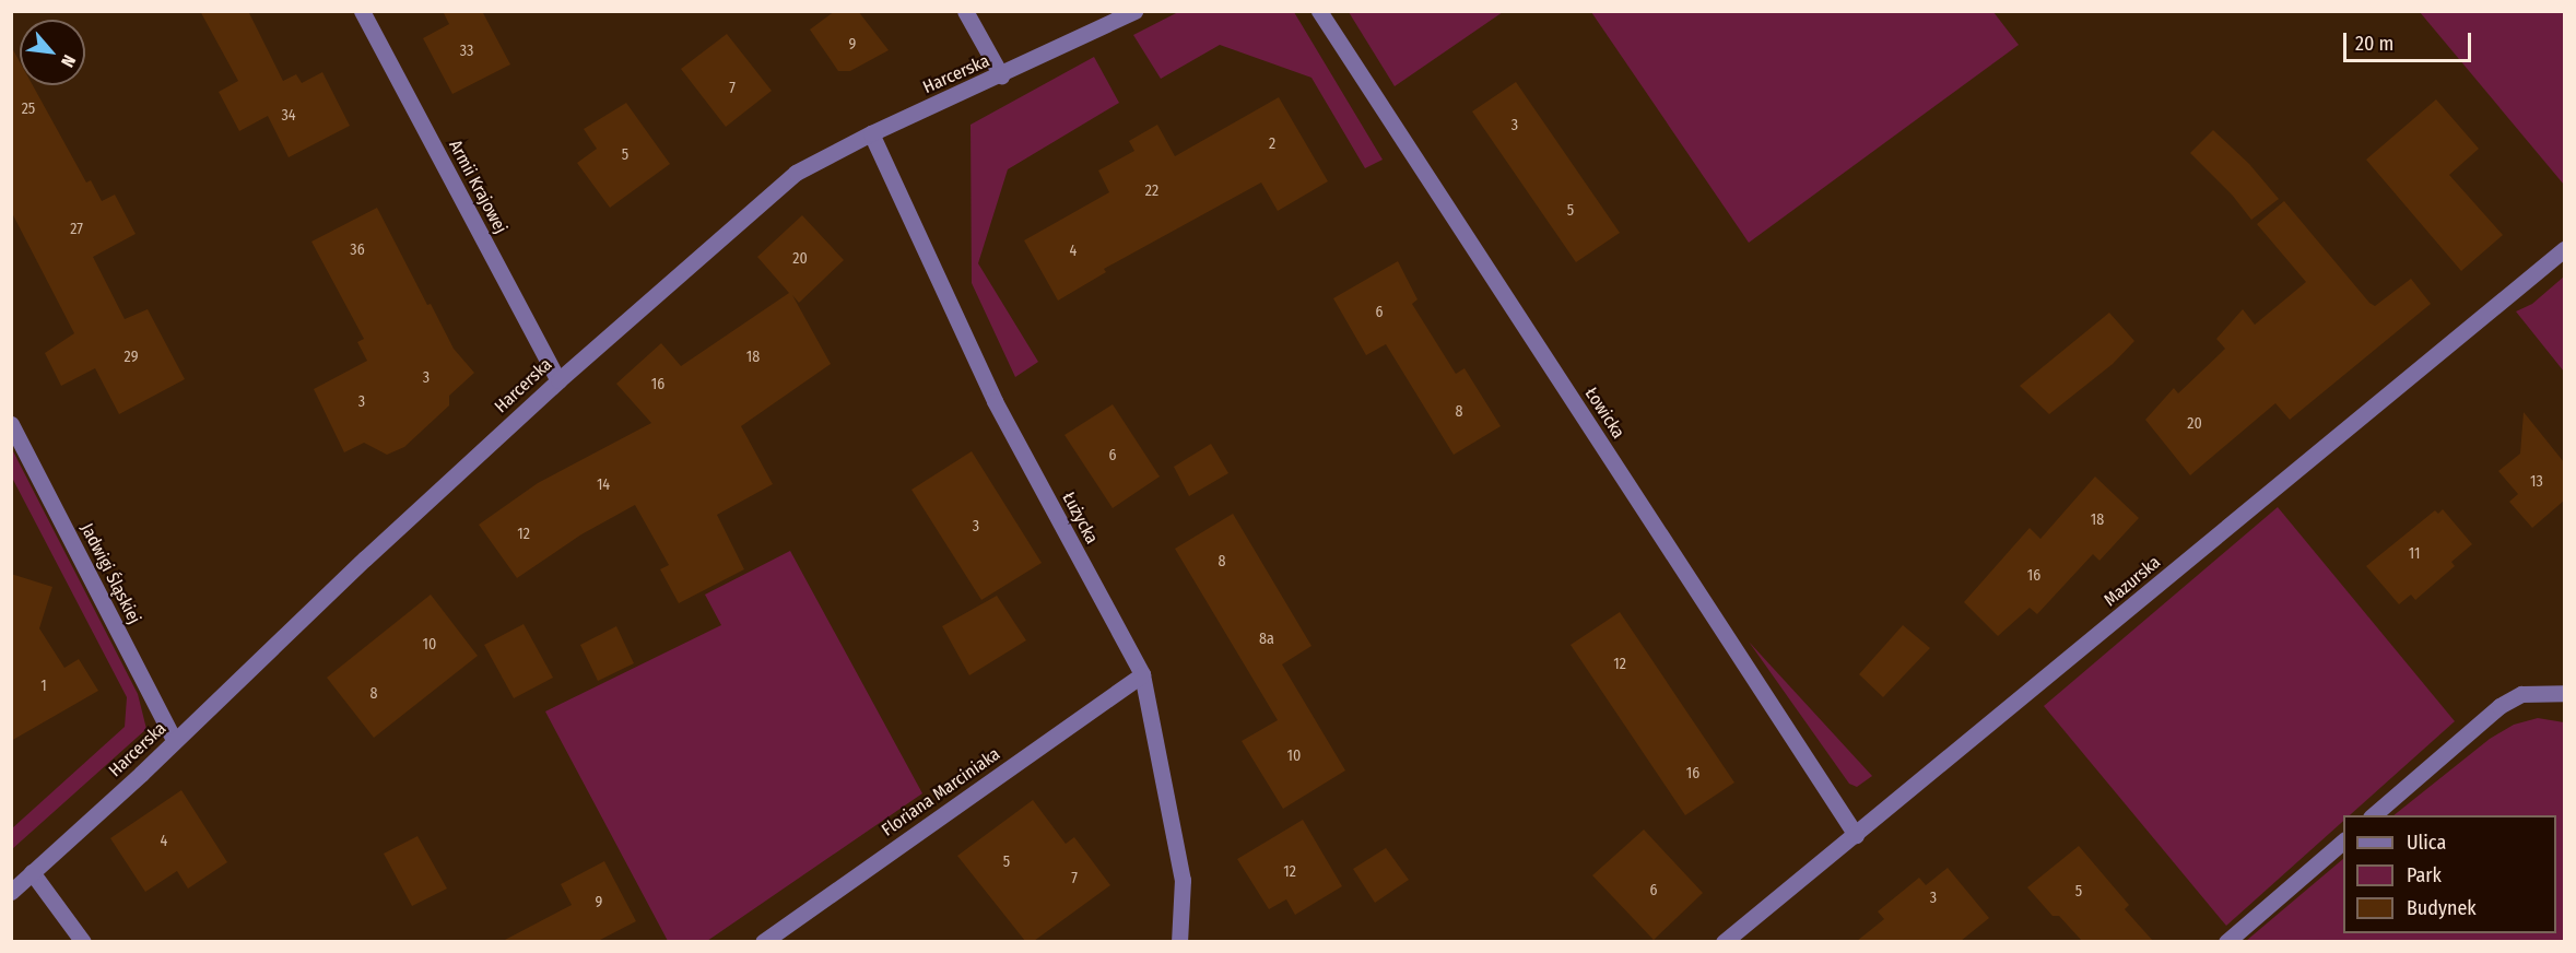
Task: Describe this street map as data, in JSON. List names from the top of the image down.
{
  "streets": {
    "street": [
      "Harcerska",
      "Armii Krajowej",
      "Łowicka",
      "Łużycka",
      "Jadwigi Śląskiej",
      "Mazurska",
      "Floriana Marciniaka"
    ]
  },
  "crossings": [
    ["Harcerska", "Armii Krajowej"],
    ["Harcerska", "Łużycka"],
    ["Harcerska", "Jadwigi Śląskiej"],
    ["Łowicka", "Mazurska"],
    ["Łużycka", "Floriana Marciniaka"]
  ],
  "house_numbers": [
    "9",
    "33",
    "7",
    "25",
    "34",
    "3",
    "2",
    "5",
    "22",
    "5",
    "27",
    "36",
    "4",
    "20",
    "6",
    "29",
    "18",
    "3",
    "16",
    "3",
    "8",
    "20",
    "6",
    "13",
    "14",
    "18",
    "3",
    "12",
    "11",
    "8",
    "16",
    "8a",
    "10",
    "12",
    "1",
    "8",
    "10",
    "16",
    "4",
    "5",
    "12",
    "7",
    "6",
    "5",
    "3",
    "9"
  ],
  "legend": ["Ulica", "Park", "Budynek"],
  "scale_bar": "20 m",
  "north": "bottom right"
}
